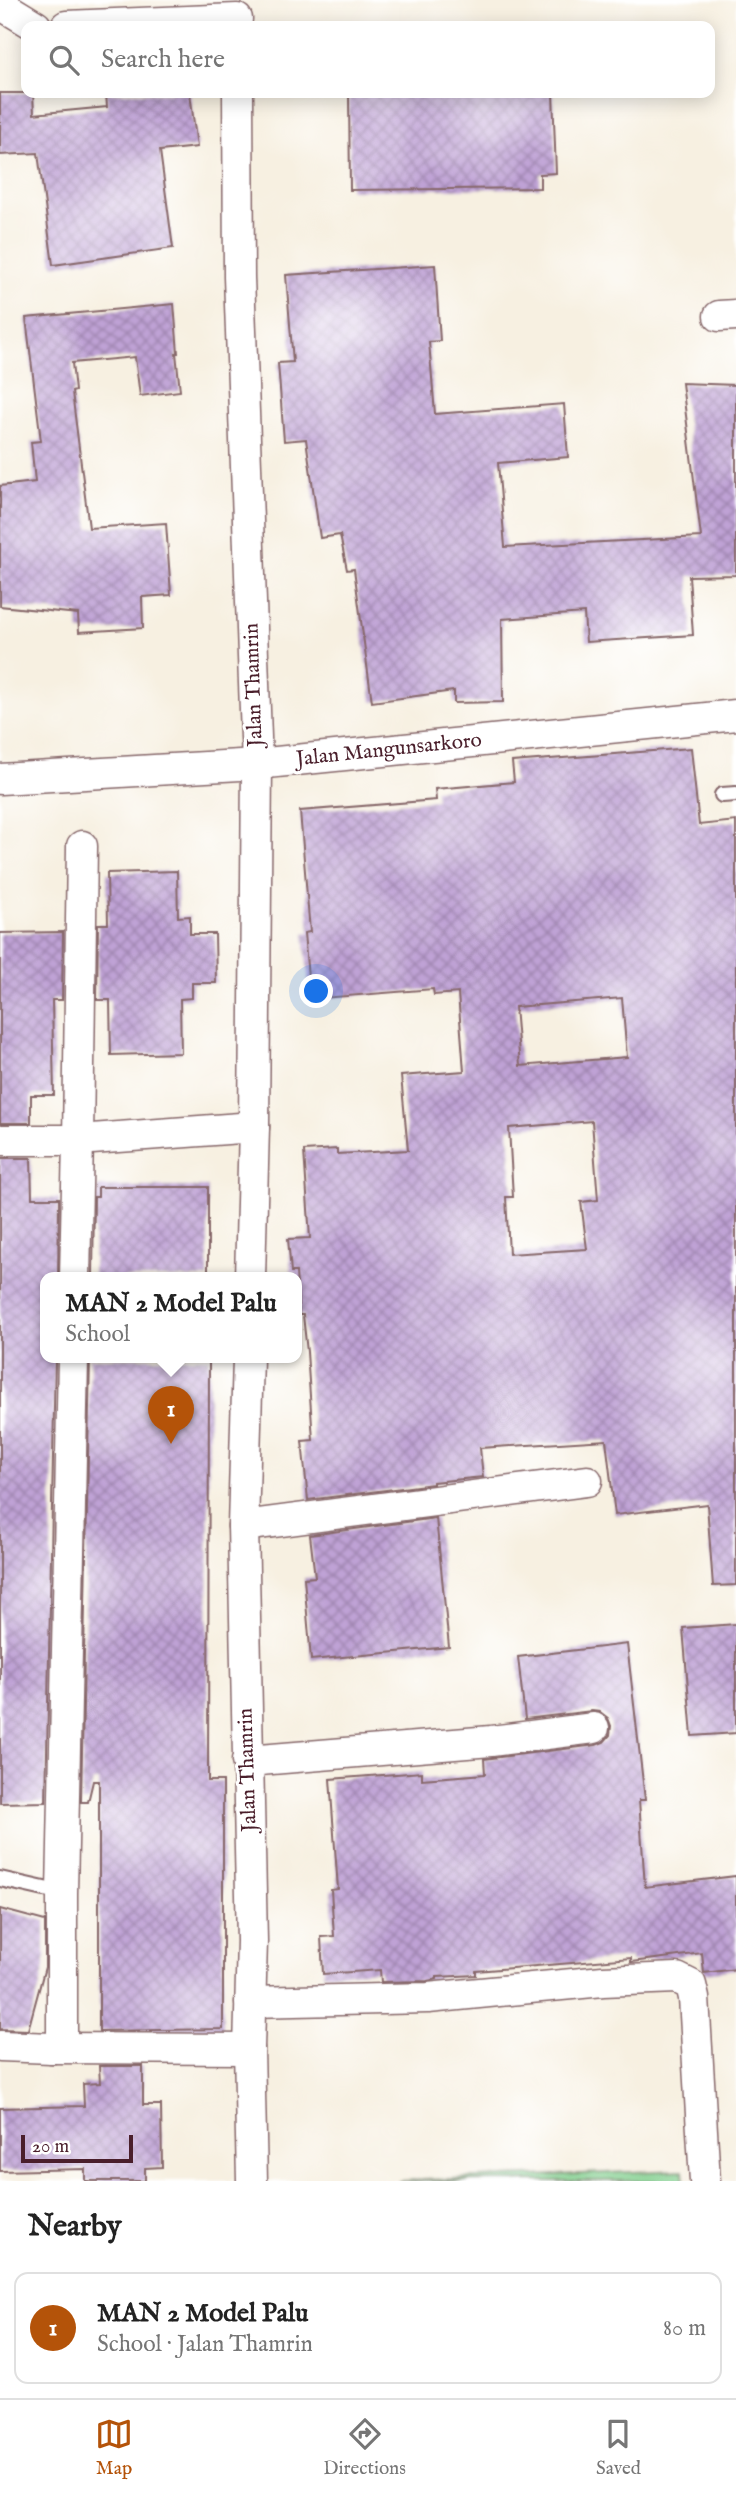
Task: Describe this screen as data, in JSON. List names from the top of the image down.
{
  "streets": {
    "street": ["Jalan Thamrin", "Jalan Mangunsarkoro"]
  },
  "crossings": [
    ["Jalan Thamrin", "Jalan Mangunsarkoro"]
  ],
  "scale_bar": "20 m",
  "page": {
    "search": "Search here",
    "popup": ["MAN 2 Model Palu", "School"],
    "pins": "1",
    "scale": "20 m",
    "heading": "Nearby",
    "list": [
      {
        "mark": "1",
        "name": "MAN 2 Model Palu",
        "note": "School · Jalan Thamrin",
        "value": "80 m"
      }
    ],
    "nav": ["Map", "Directions", "Saved"]
  }
}
